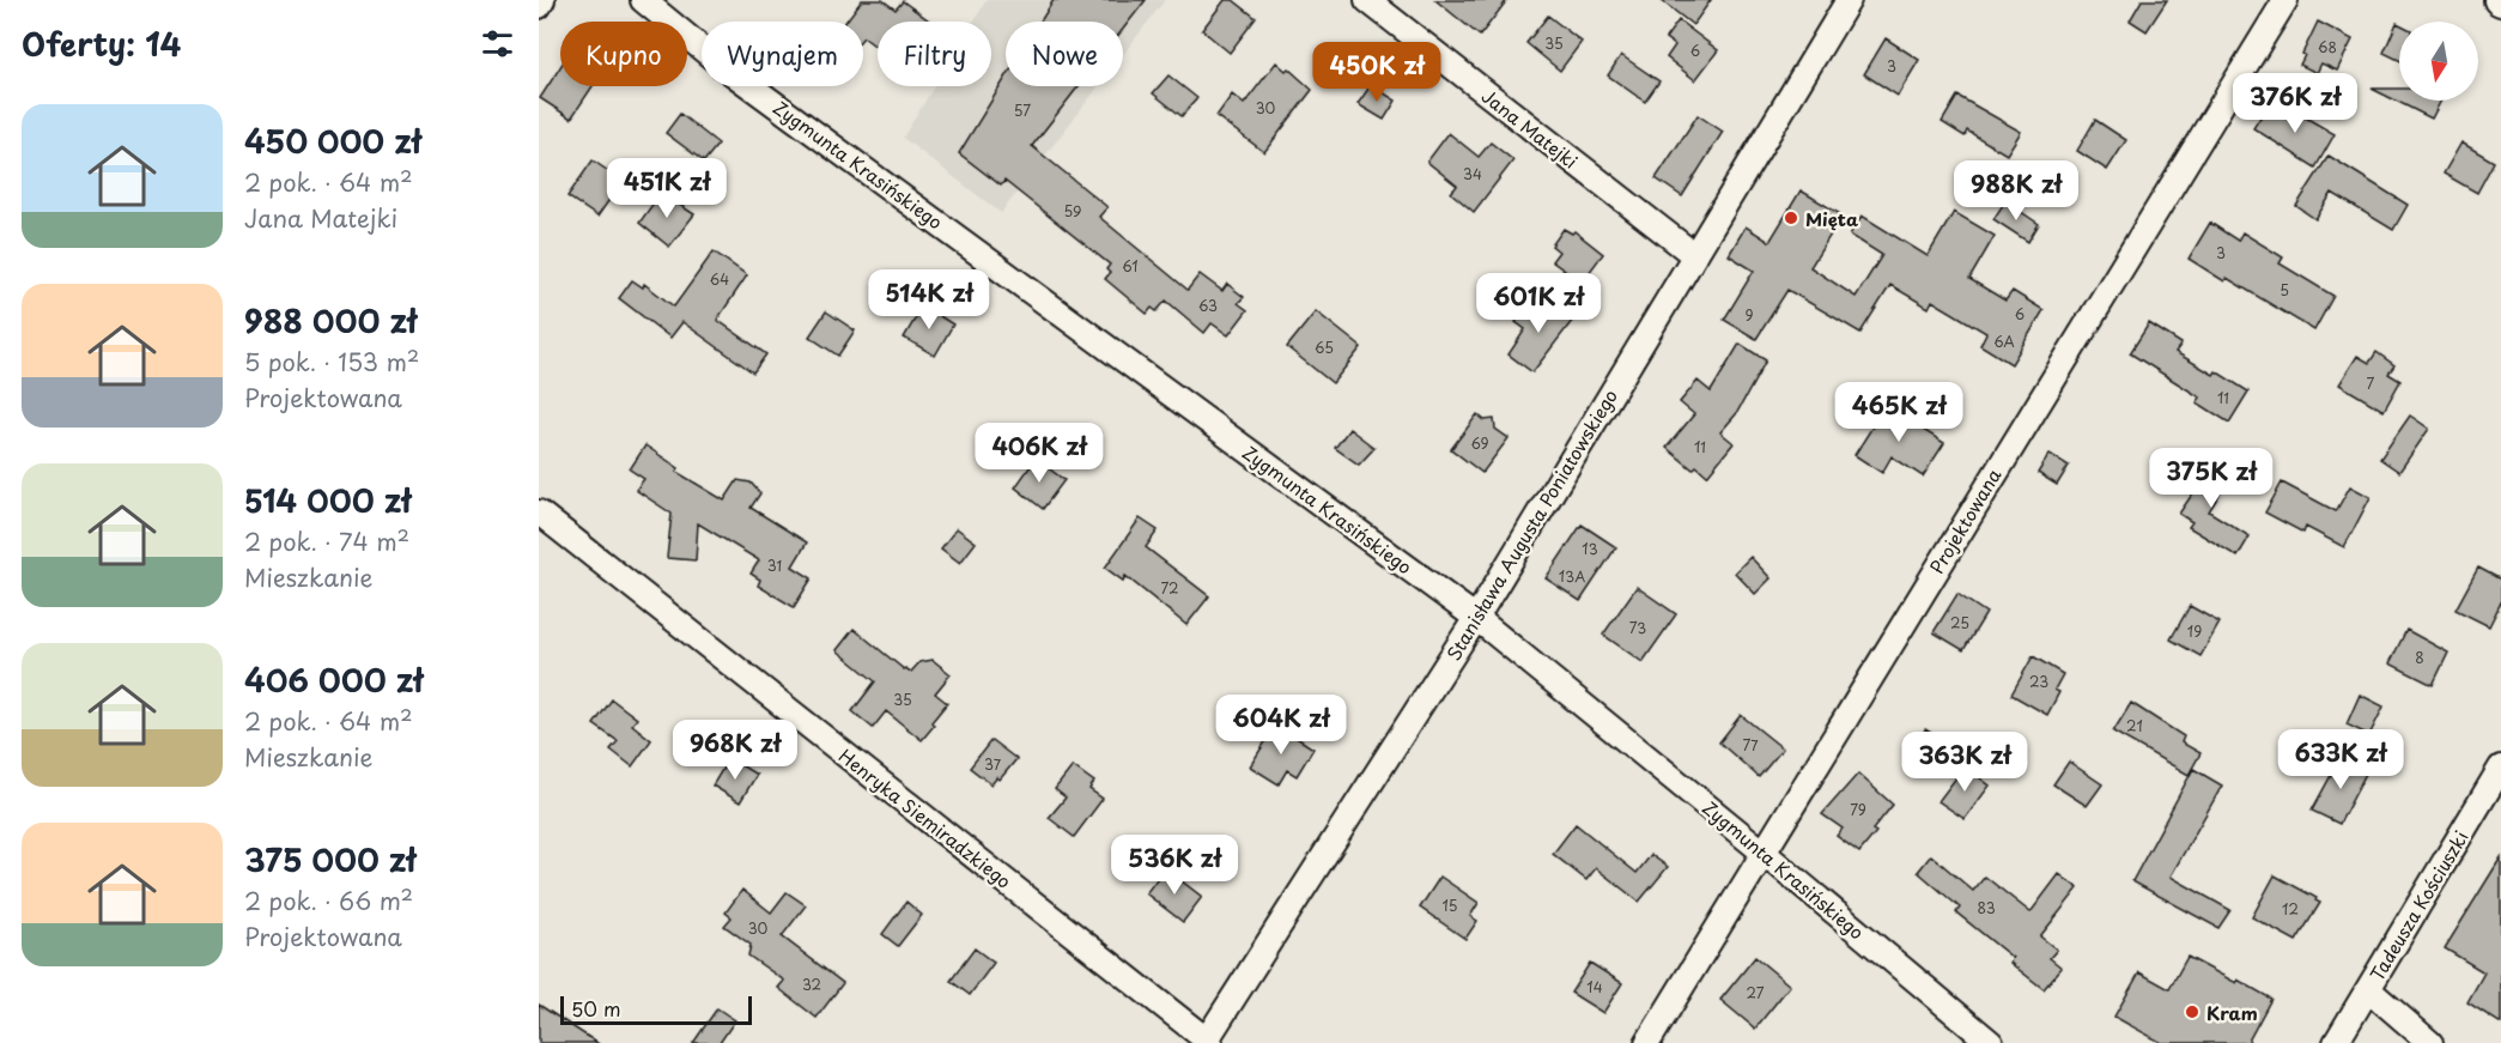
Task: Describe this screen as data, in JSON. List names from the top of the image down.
{
  "streets": {
    "street": [
      "Jana Matejki",
      "Zygmunta Krasińskiego",
      "Projektowana",
      "Stanisława Augusta Poniatowskiego",
      "Henryka Siemiradzkiego",
      "Tadeusza Kościuszki"
    ]
  },
  "crossings": [
    ["Jana Matejki", "Stanisława Augusta Poniatowskiego"],
    ["Zygmunta Krasińskiego", "Projektowana"],
    ["Zygmunta Krasińskiego", "Stanisława Augusta Poniatowskiego"],
    ["Stanisława Augusta Poniatowskiego", "Henryka Siemiradzkiego"]
  ],
  "places": ["Mięta", "Kram"],
  "house_numbers": [
    "35",
    "68",
    "6",
    "3",
    "30",
    "57",
    "34",
    "59",
    "3",
    "61",
    "64",
    "5",
    "63",
    "6",
    "9",
    "6A",
    "65",
    "7",
    "11",
    "69",
    "11",
    "13",
    "31",
    "13A",
    "72",
    "25",
    "73",
    "19",
    "8",
    "23",
    "35",
    "21",
    "77",
    "37",
    "79",
    "15",
    "83",
    "12",
    "30",
    "32",
    "14",
    "27"
  ],
  "scale_bar": "50 m",
  "north": "bottom",
  "page": {
    "heading": "Oferty: 14",
    "chip": [
      "Kupno",
      "Wynajem",
      "Filtry",
      "Nowe"
    ],
    "price": [
      "450K zł",
      "376K zł",
      "451K zł",
      "988K zł",
      "514K zł",
      "601K zł",
      "465K zł",
      "406K zł",
      "375K zł",
      "604K zł",
      "968K zł",
      "633K zł",
      "363K zł",
      "536K zł"
    ],
    "list": [
      {
        "name": "450 000 zł",
        "note": "2 pok. · 64 m² · Jana Matejki"
      },
      {
        "name": "988 000 zł",
        "note": "5 pok. · 153 m² · Projektowana"
      },
      {
        "name": "514 000 zł",
        "note": "2 pok. · 74 m² · Mieszkanie"
      },
      {
        "name": "406 000 zł",
        "note": "2 pok. · 64 m² · Mieszkanie"
      },
      {
        "name": "375 000 zł",
        "note": "2 pok. · 66 m² · Projektowana"
      }
    ],
    "scale": "50 m"
  }
}
